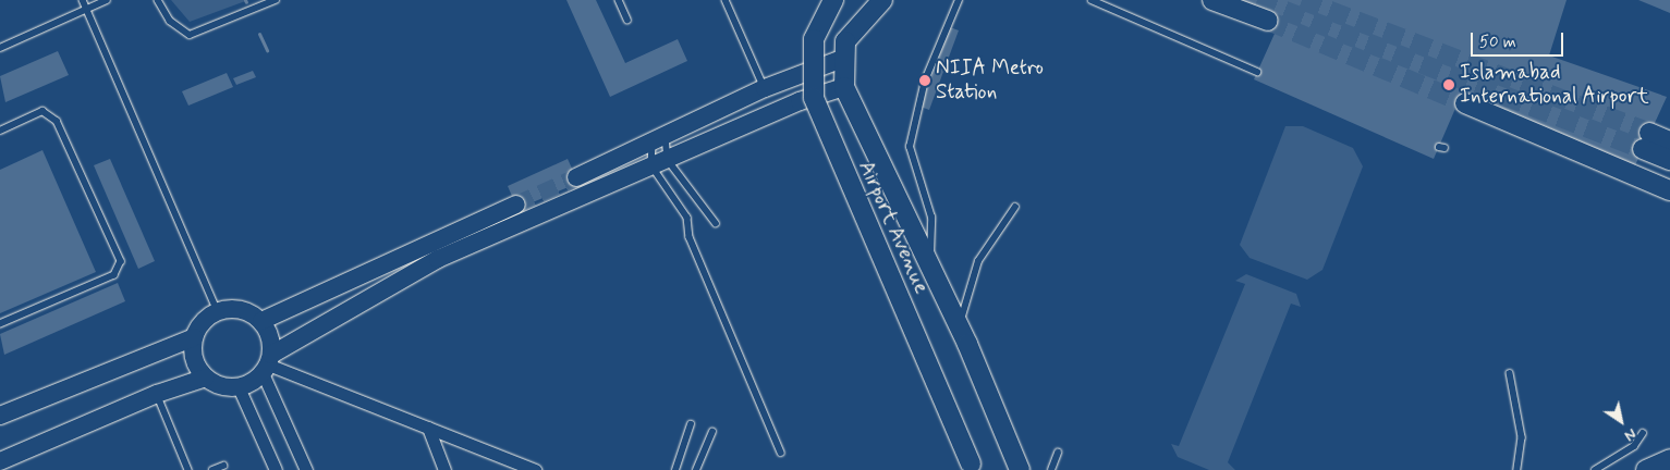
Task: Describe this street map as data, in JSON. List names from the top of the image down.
{
  "streets": {
    "main road": ["Airport Avenue"]
  },
  "places": ["NIIA Metro Station", "Islamabad International Airport"],
  "scale_bar": "50 m",
  "north": "bottom right"
}
